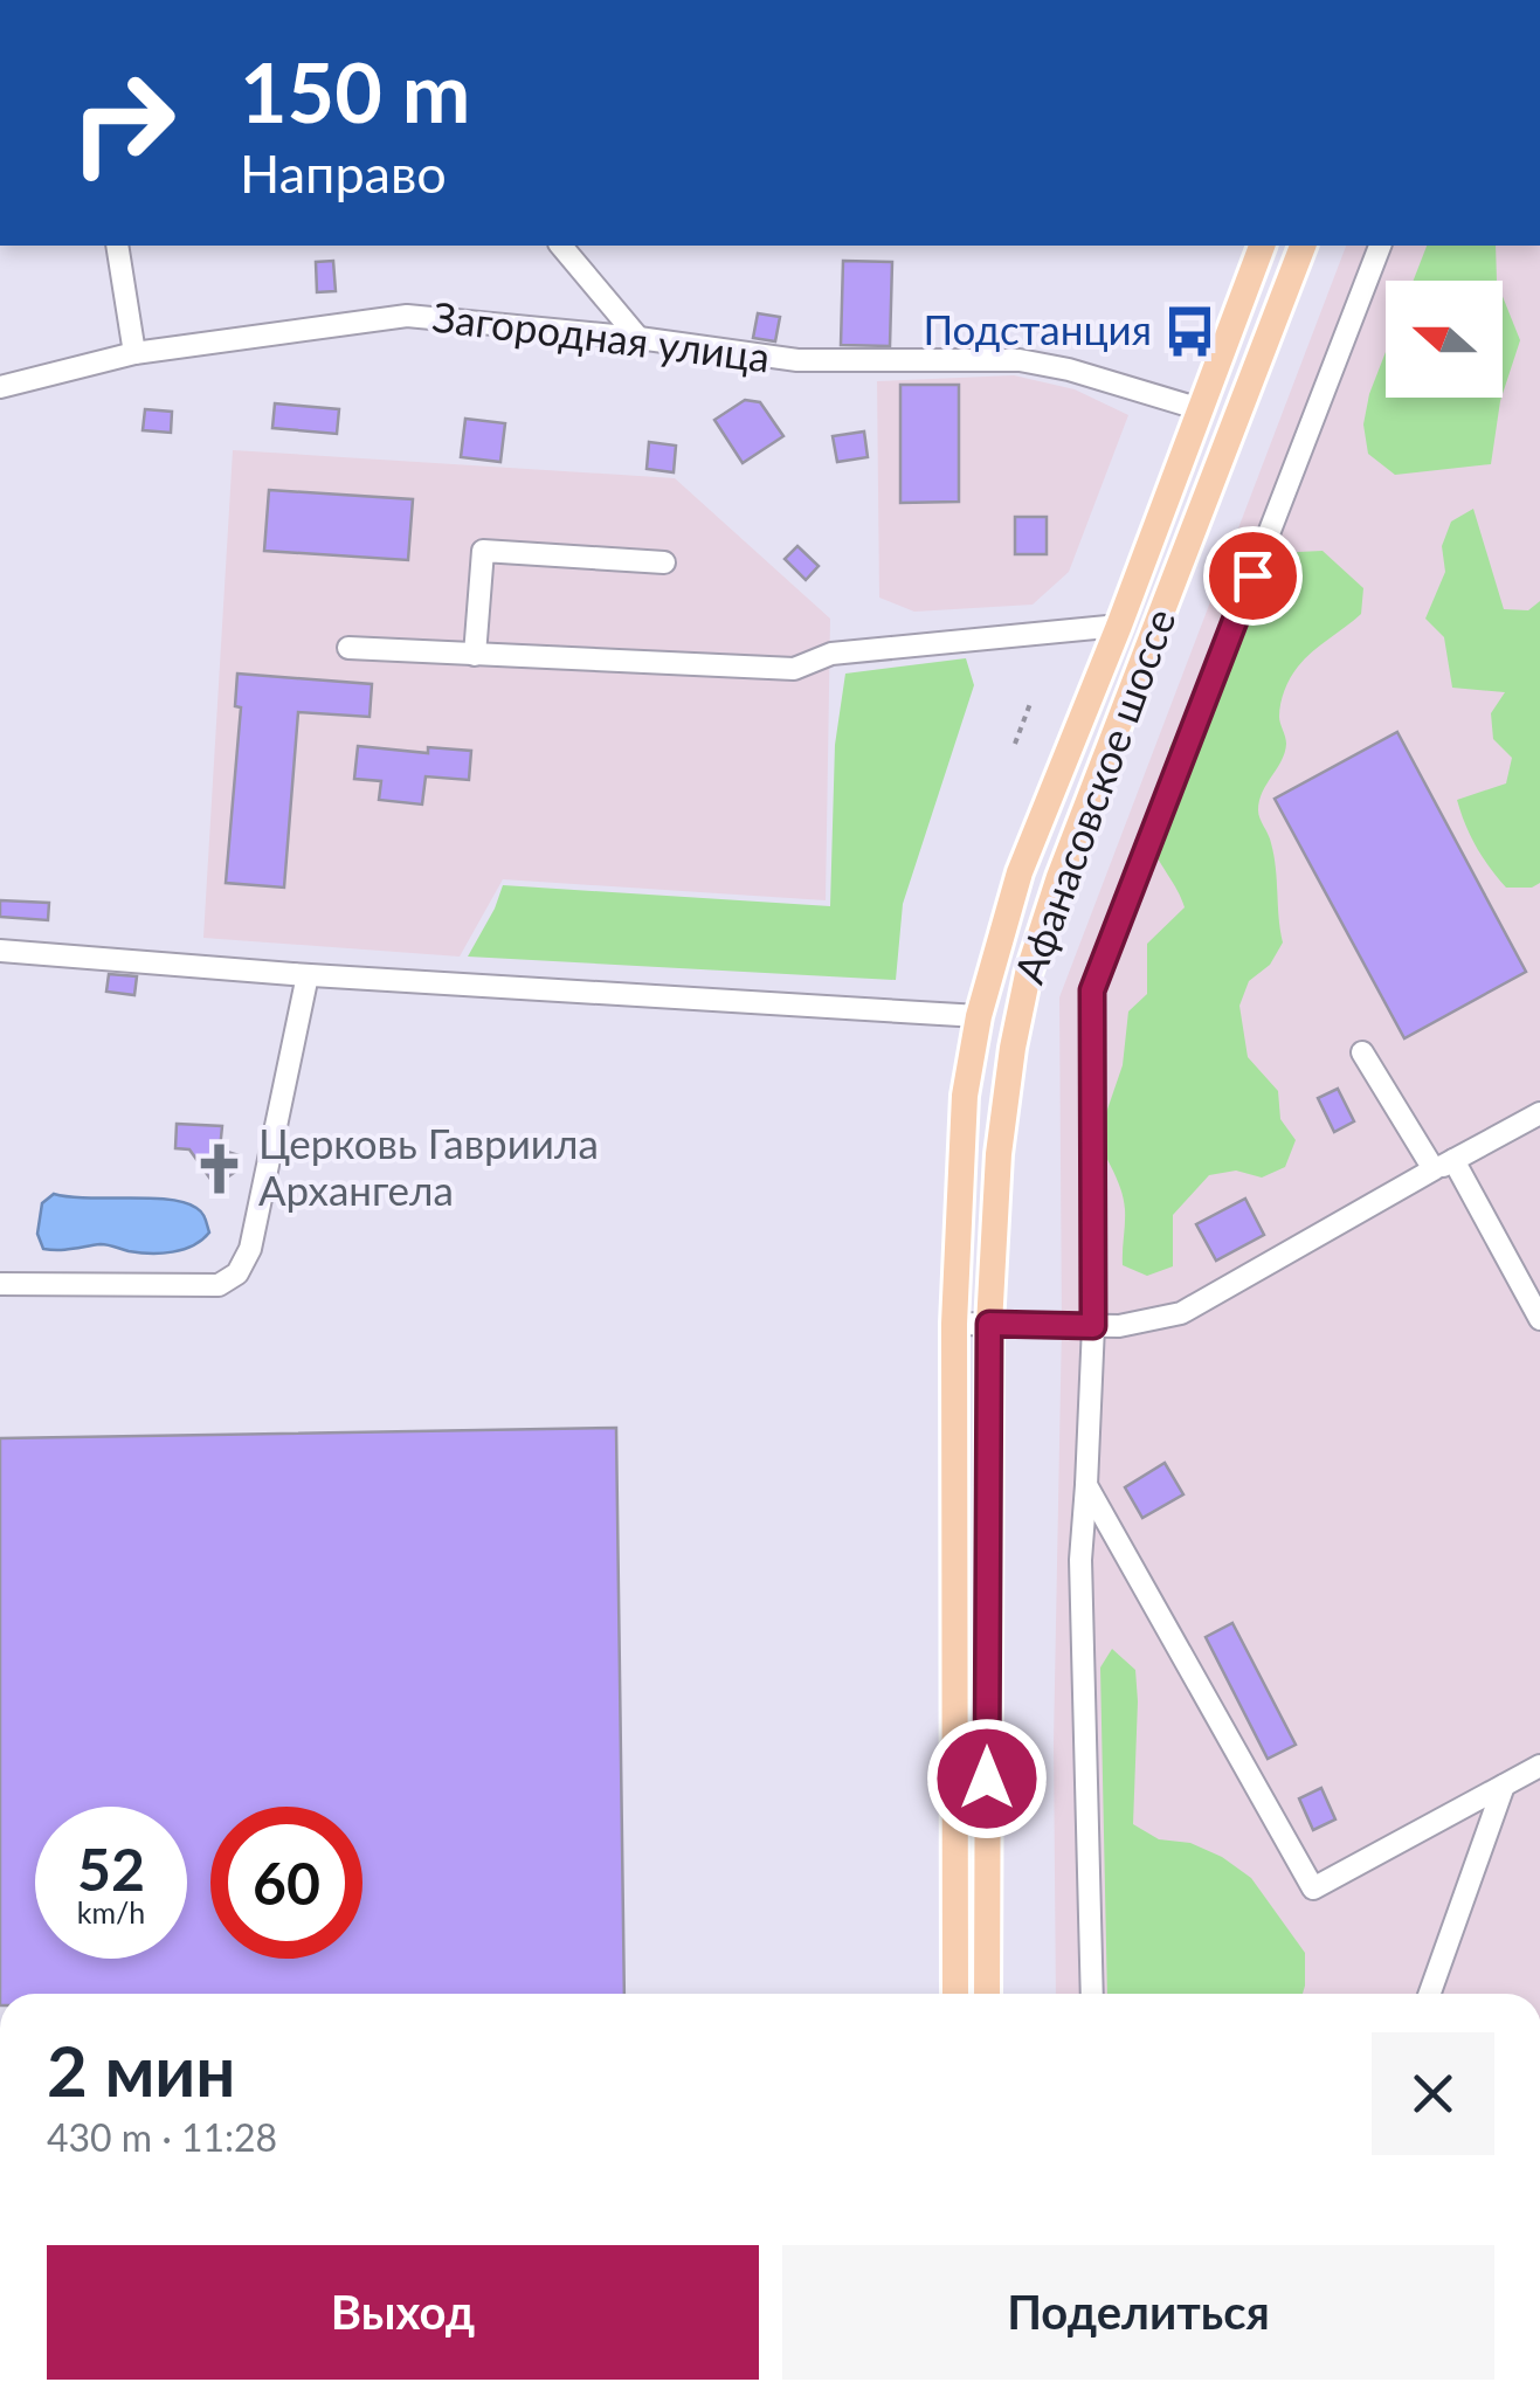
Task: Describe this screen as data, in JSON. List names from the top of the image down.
{
  "streets": {
    "main road": ["Афанасовское шоссе"],
    "street": ["Загородная улица"]
  },
  "crossings": [
    ["Загородная улица", "Афанасовское шоссе"]
  ],
  "places": {
    "bus stop": ["Подстанция"],
    "church": ["Церковь Гавриила Архангела"]
  },
  "north": "left",
  "page": {
    "turn": ["150 m", "Направо"],
    "speed": "52 km/h",
    "limit": "60",
    "heading": ["2 мин", "430 m · 11:28"],
    "buttons": ["Выход", "Поделиться"]
  }
}
